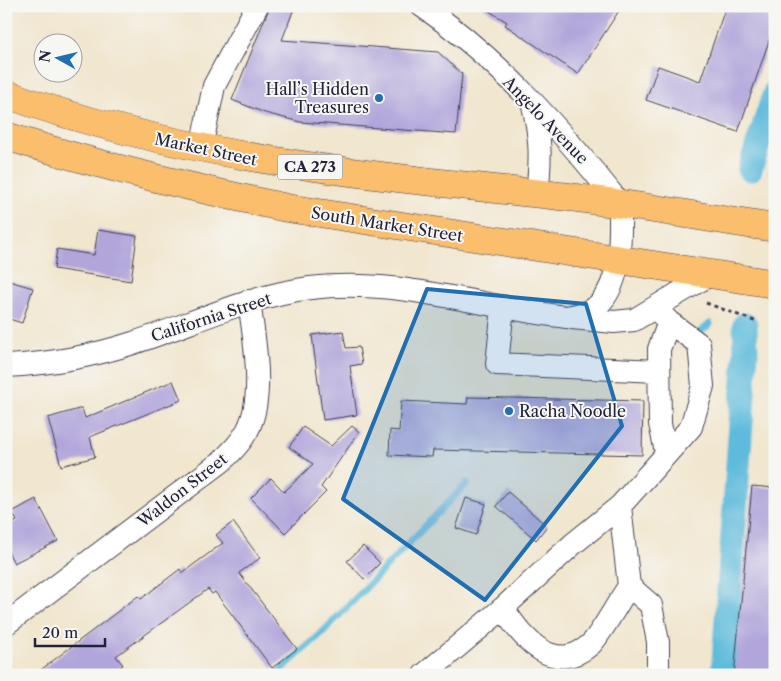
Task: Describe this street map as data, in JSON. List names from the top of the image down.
{
  "streets": {
    "main road": ["Market Street", "CA 273", "South Market Street"],
    "street": ["Angelo Avenue", "California Street", "Waldon Street"]
  },
  "crossings": [
    ["Angelo Avenue", "Market Street"],
    ["Angelo Avenue", "CA 273"],
    ["Market Street", "CA 273"],
    ["South Market Street", "California Street"],
    ["California Street", "Waldon Street"]
  ],
  "places": ["Hall’s Hidden Treasures", "Racha Noodle"],
  "scale_bar": "20 m",
  "north": "left"
}
